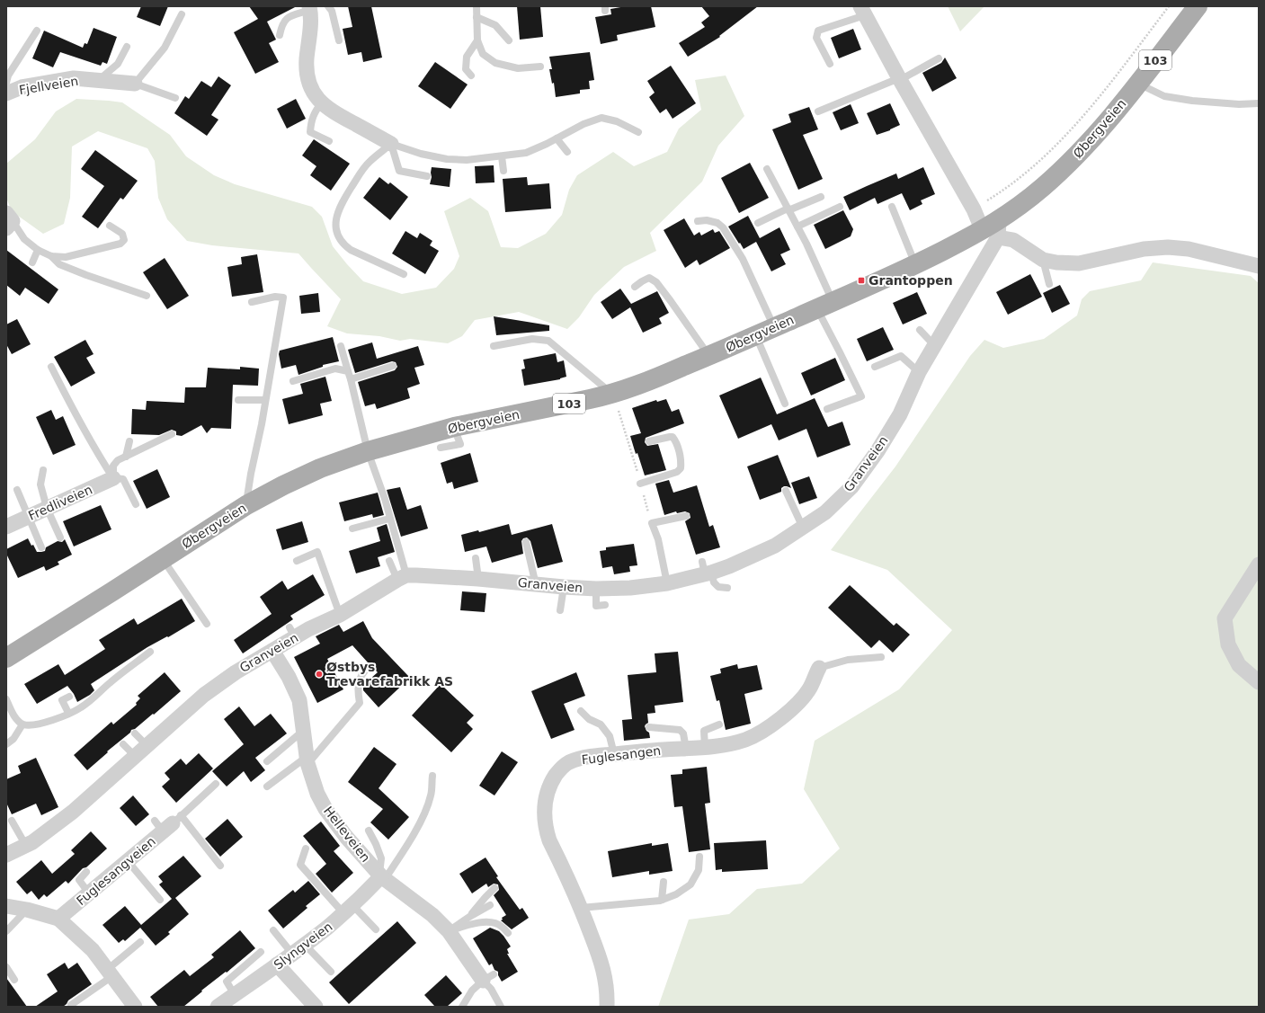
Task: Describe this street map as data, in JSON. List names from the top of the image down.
{
  "streets": {
    "main road": ["103", "Øbergveien"],
    "street": [
      "Fjellveien",
      "Granveien",
      "Fredliveien",
      "Fuglesangen",
      "Helleveien",
      "Fuglesangveien",
      "Slyngveien"
    ]
  },
  "crossings": [
    ["Øbergveien", "Granveien"],
    ["Granveien", "Helleveien"],
    ["Helleveien", "Slyngveien"]
  ],
  "places": {
    "transit": ["Grantoppen"],
    "other": ["Østbys Trevarefabrikk AS"]
  }
}
